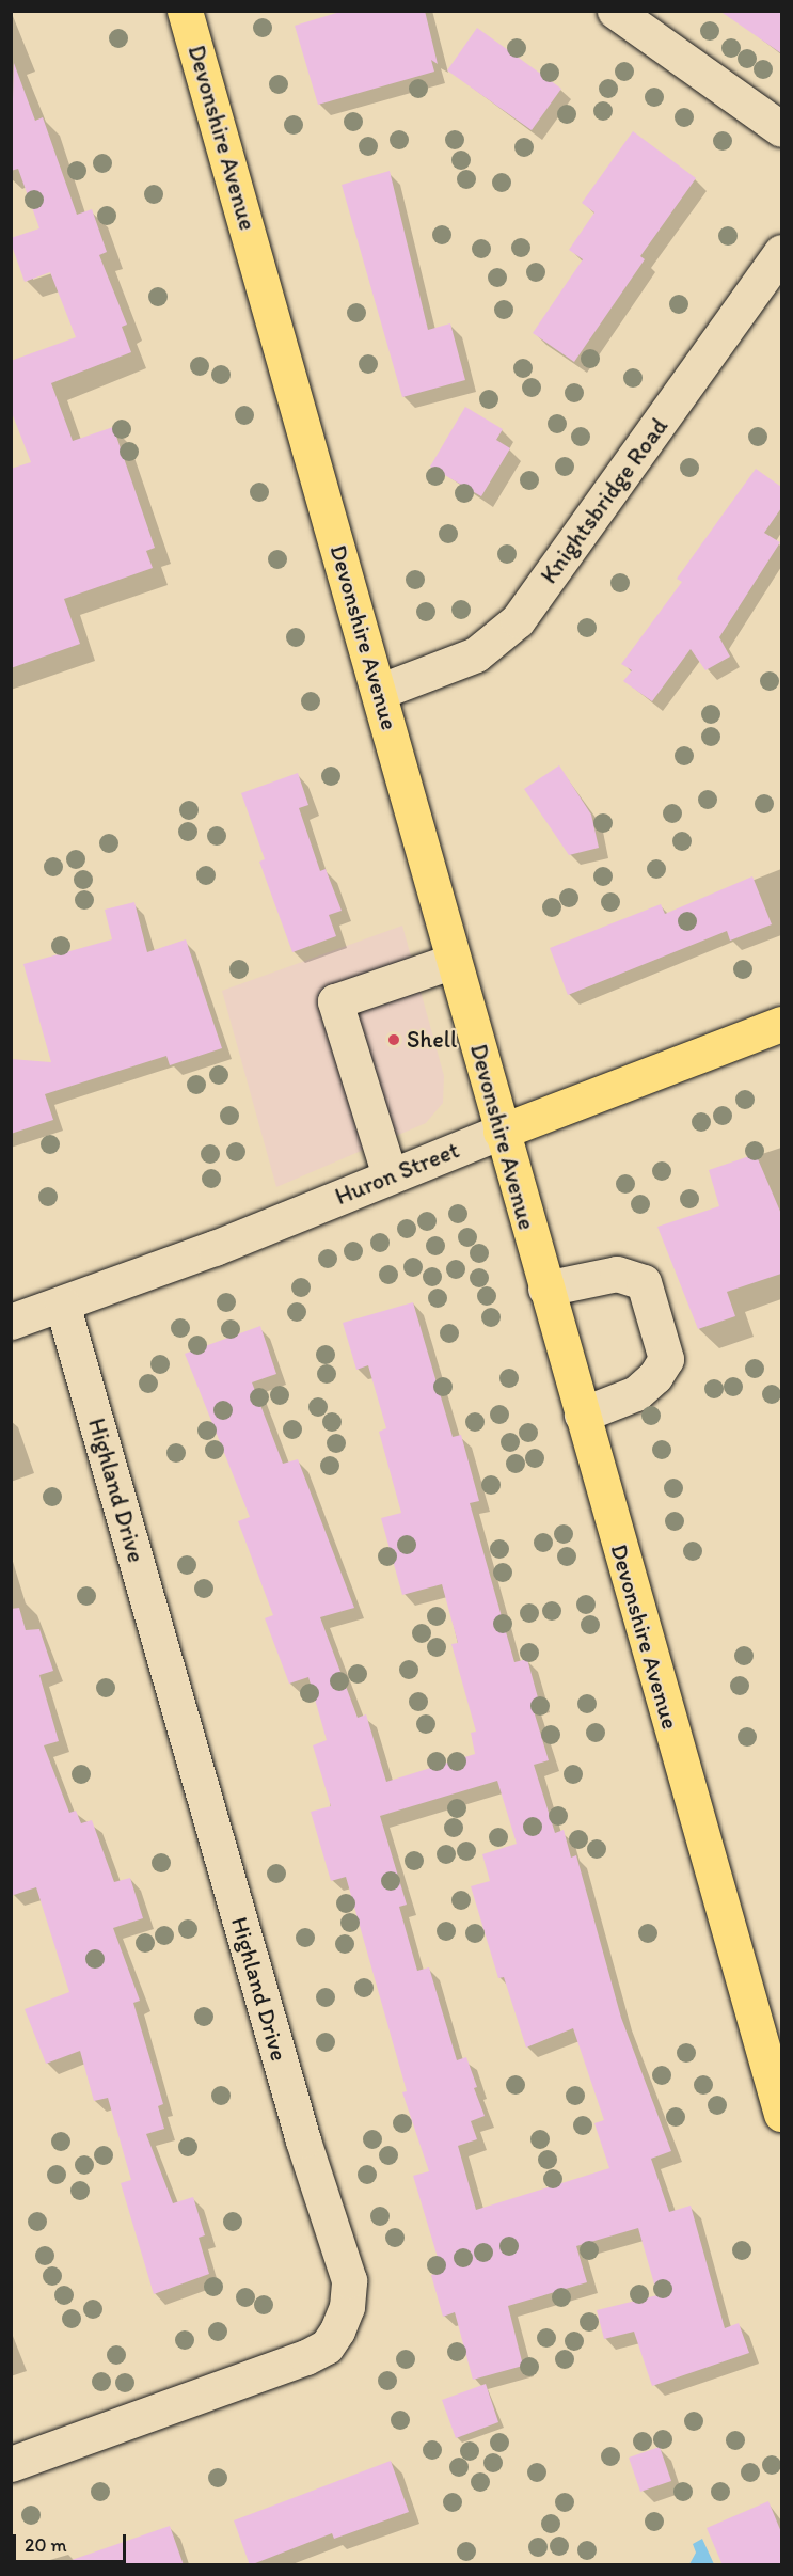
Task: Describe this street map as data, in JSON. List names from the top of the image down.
{
  "streets": {
    "main road": ["Devonshire Avenue", "Huron Street"],
    "street": ["Knightsbridge Road", "Highland Drive"]
  },
  "crossings": [
    ["Devonshire Avenue", "Knightsbridge Road"],
    ["Devonshire Avenue", "Huron Street"],
    ["Huron Street", "Highland Drive"]
  ],
  "places": ["Shell"],
  "scale_bar": "20 m"
}
